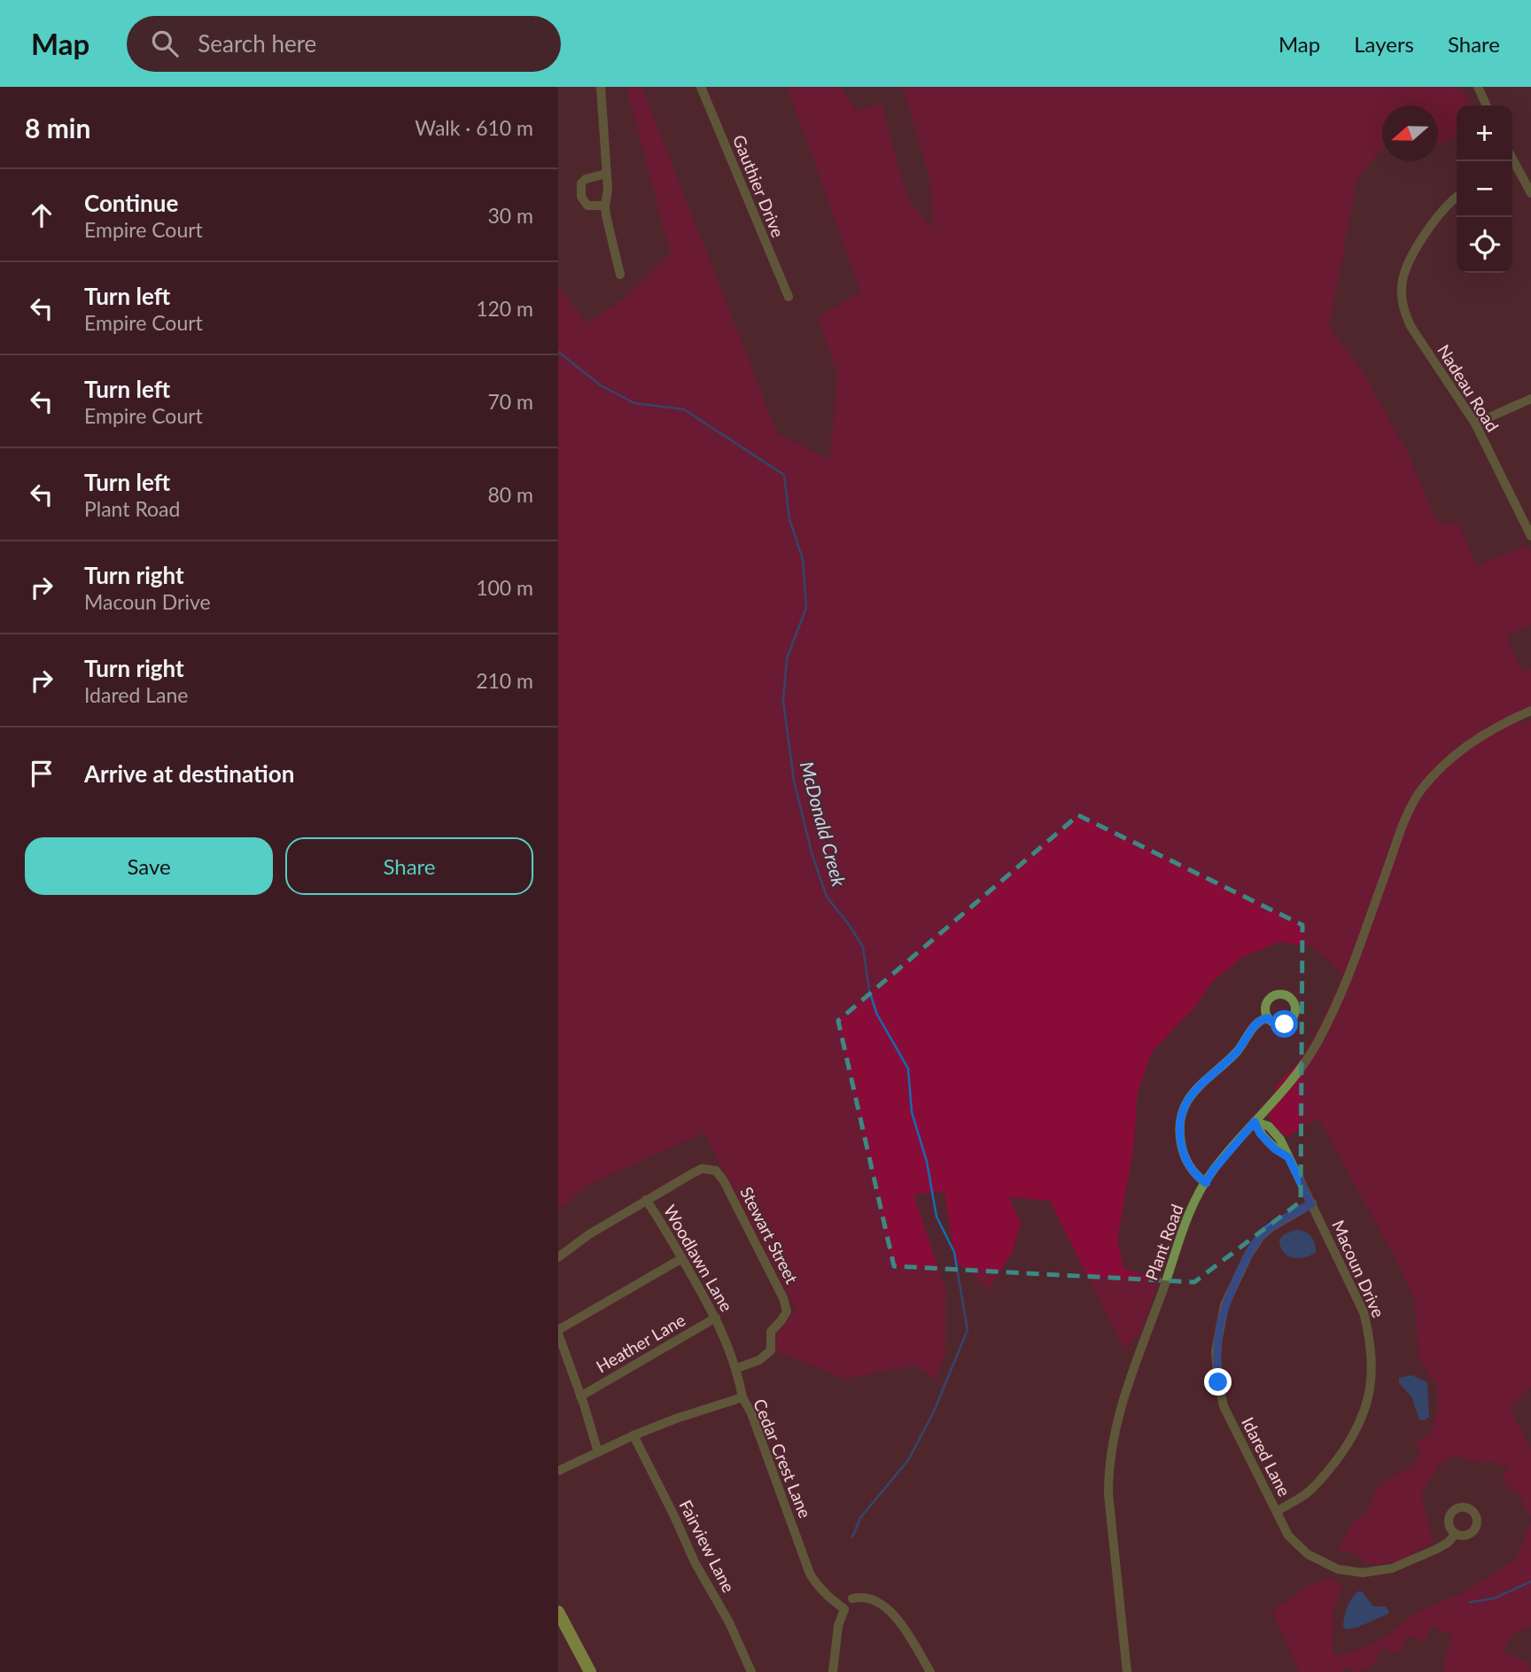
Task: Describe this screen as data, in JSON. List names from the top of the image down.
{
  "streets": {
    "street": [
      "Gauthier Drive",
      "Nadeau Road",
      "Stewart Street",
      "Plant Road",
      "Woodlawn Lane",
      "Macoun Drive",
      "Heather Lane",
      "Idared Lane",
      "Cedar Crest Lane",
      "Fairview Lane"
    ]
  },
  "crossings": [
    ["Stewart Street", "Woodlawn Lane"],
    ["Plant Road", "Macoun Drive"],
    ["Woodlawn Lane", "Heather Lane"],
    ["Woodlawn Lane", "Cedar Crest Lane"],
    ["Macoun Drive", "Idared Lane"],
    ["Cedar Crest Lane", "Fairview Lane"]
  ],
  "water": ["McDonald Creek"],
  "north": "left",
  "page": {
    "header": "Map",
    "search": "Search here",
    "nav": ["Map", "Layers", "Share"],
    "heading": ["8 min", "Walk · 610 m"],
    "map_buttons": ["+", "−"],
    "list": [
      ["Continue", "Empire Court", "30 m"],
      ["Turn left", "Empire Court", "120 m"],
      ["Turn left", "Empire Court", "70 m"],
      ["Turn left", "Plant Road", "80 m"],
      ["Turn right", "Macoun Drive", "100 m"],
      ["Turn right", "Idared Lane", "210 m"],
      "Arrive at destination"
    ],
    "buttons": ["Save", "Share"]
  }
}
